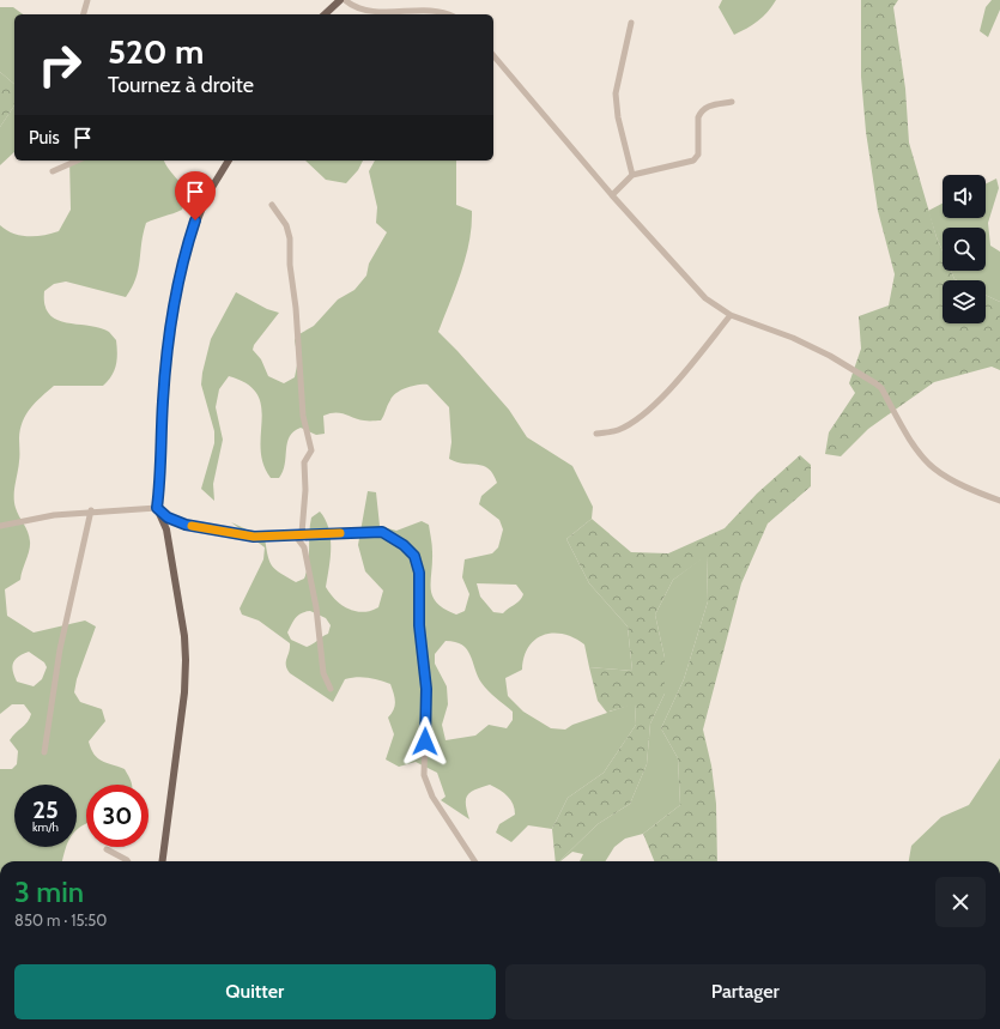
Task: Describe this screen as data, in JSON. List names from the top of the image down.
{
  "page": {
    "turn": ["520 m", "Tournez à droite"],
    "then": "Puis",
    "speed": "25 km/h",
    "limit": "30",
    "heading": ["3 min", "850 m · 15:50"],
    "buttons": ["Quitter", "Partager"]
  }
}
